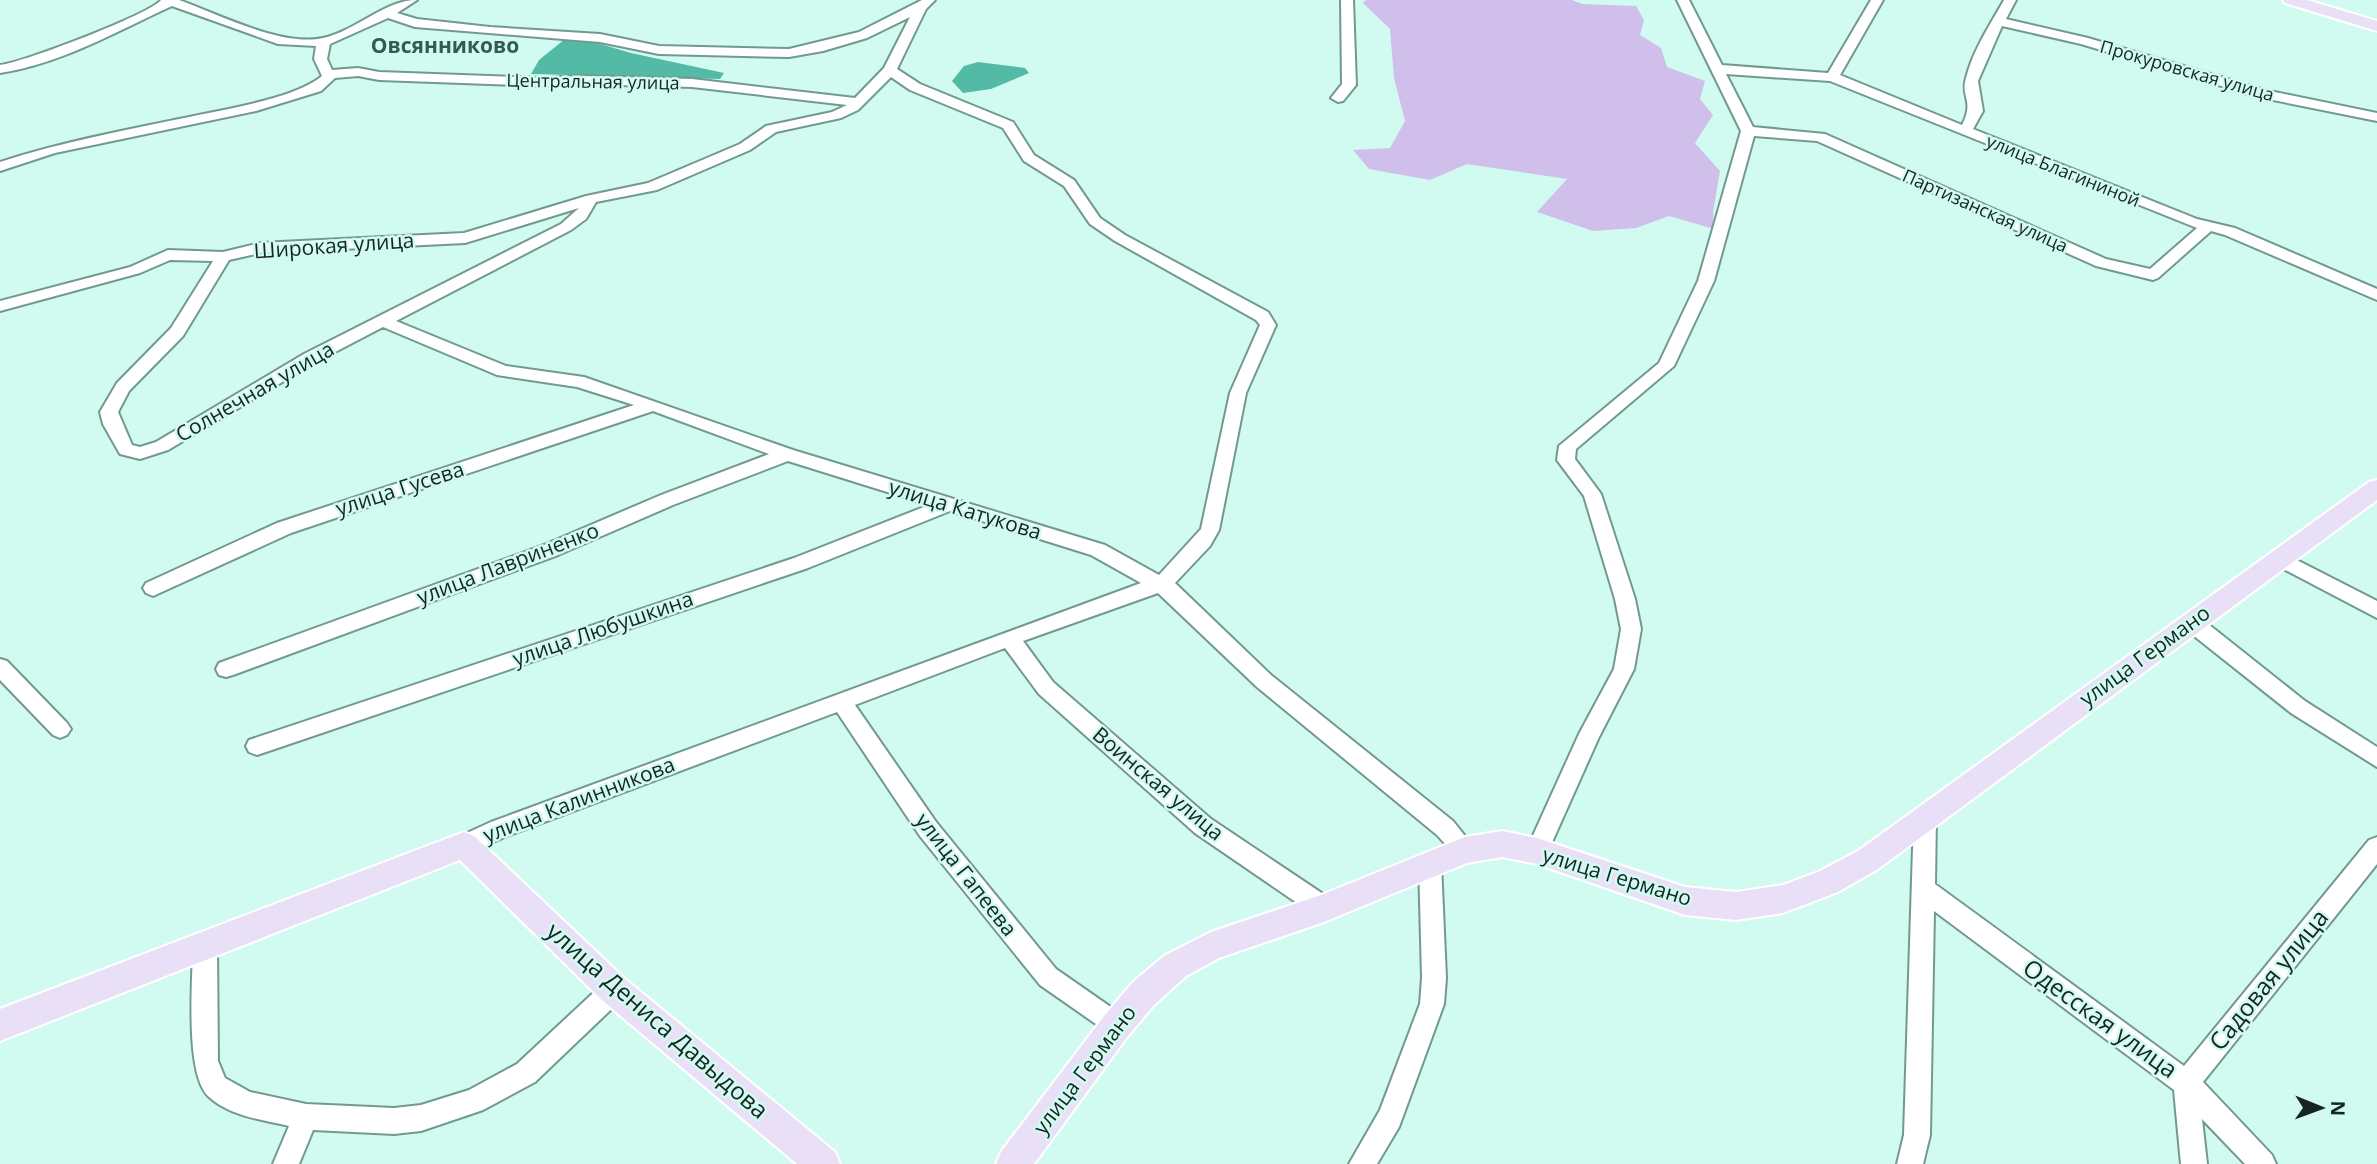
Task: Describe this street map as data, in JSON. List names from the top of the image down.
{
  "streets": {
    "main road": ["улица Германо", "улица Калинникова", "улица Дениса Давыдова"],
    "street": [
      "Прокуровская улица",
      "Центральная улица",
      "улица Благининой",
      "Партизанская улица",
      "Широкая улица",
      "Солнечная улица",
      "улица Гусева",
      "улица Катукова",
      "улица Лавриненко",
      "улица Любушкина",
      "Воинская улица",
      "улица Гапеева",
      "Садовая улица",
      "Одесская улица"
    ]
  },
  "crossings": [
    ["Центральная улица", "Широкая улица"],
    ["улица Благининой", "Партизанская улица"],
    ["Широкая улица", "Солнечная улица"],
    ["Солнечная улица", "улица Катукова"],
    ["улица Гусева", "улица Катукова"],
    ["улица Катукова", "улица Лавриненко"],
    ["улица Катукова", "улица Любушкина"],
    ["улица Катукова", "улица Германо"],
    ["улица Катукова", "улица Калинникова"],
    ["улица Германо", "Воинская улица"],
    ["улица Германо", "улица Гапеева"],
    ["Воинская улица", "улица Калинникова"],
    ["улица Калинникова", "улица Гапеева"],
    ["улица Калинникова", "улица Дениса Давыдова"],
    ["Садовая улица", "Одесская улица"]
  ],
  "districts": ["Овсянниково"],
  "north": "right"
}
